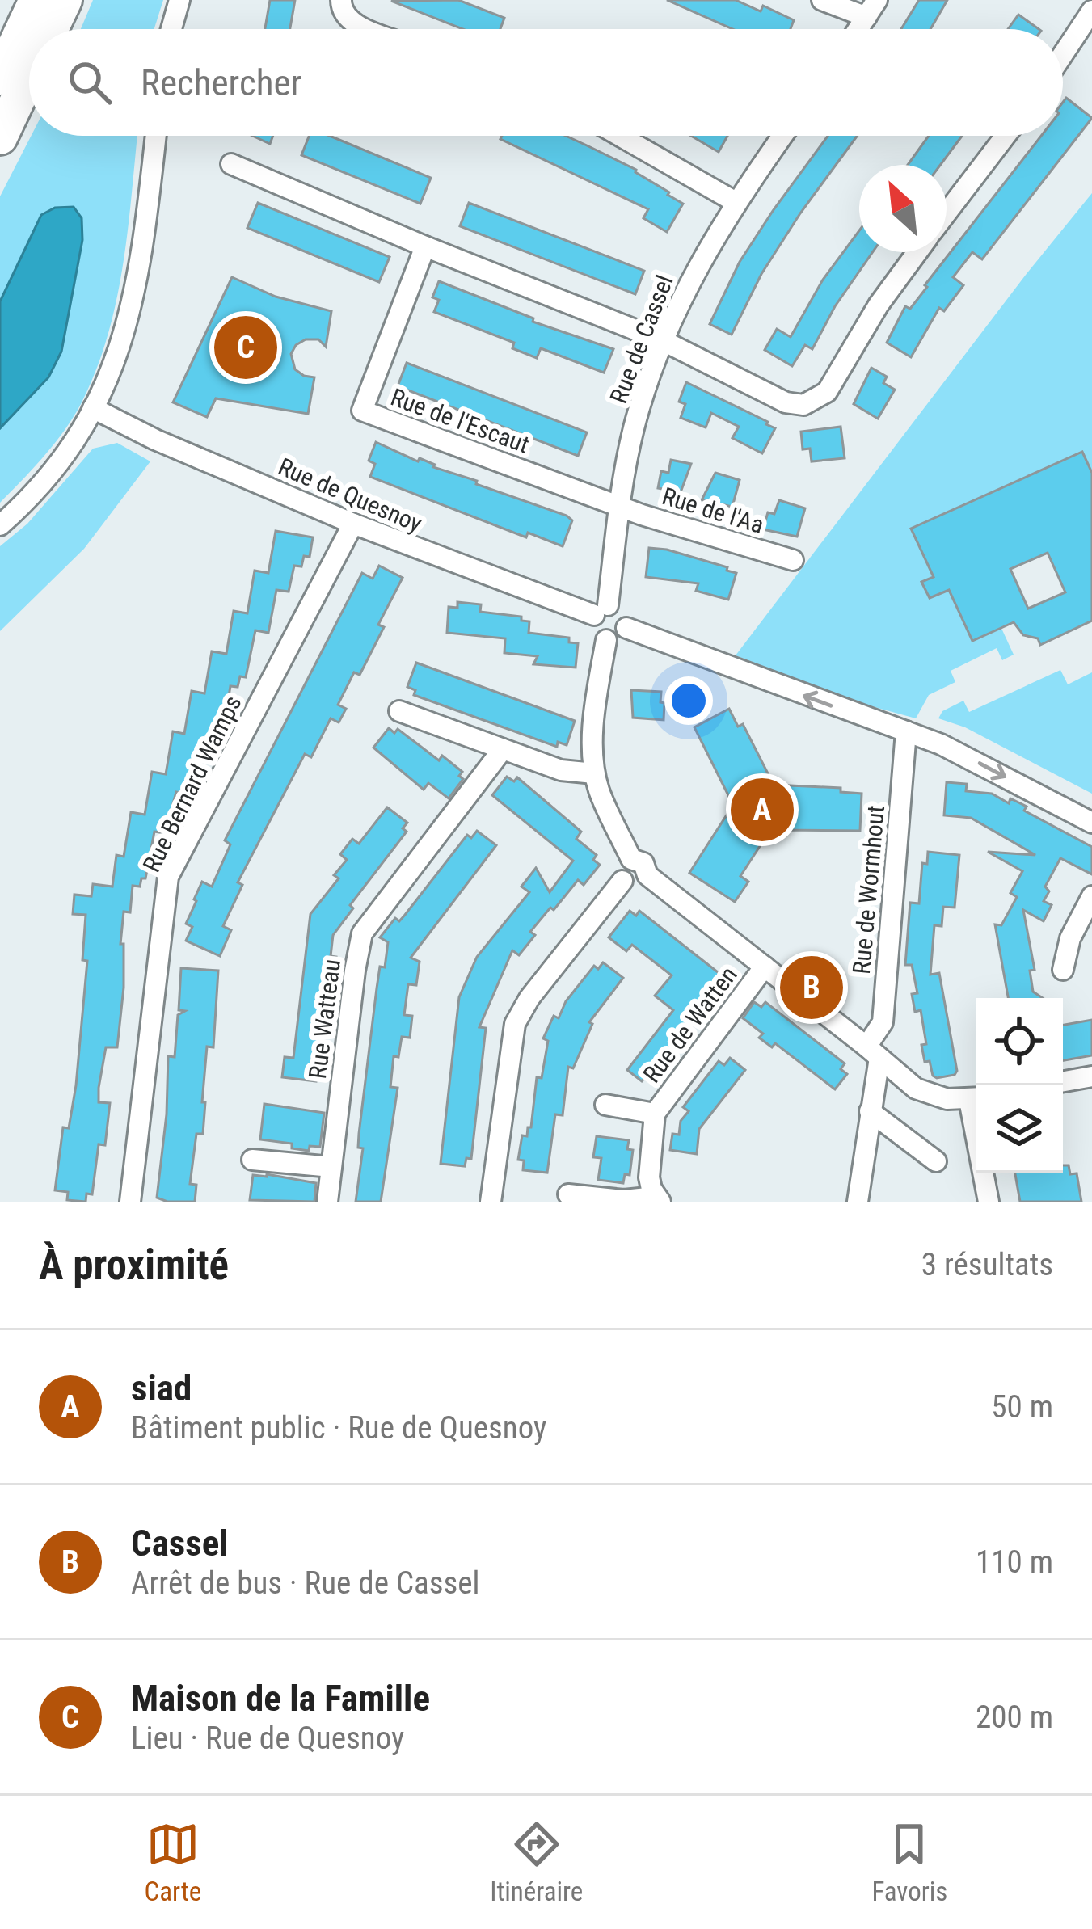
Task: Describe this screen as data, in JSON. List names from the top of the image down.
{
  "streets": {
    "street": [
      "Rue de Cassel",
      "Rue de l'Escaut",
      "Rue de Quesnoy",
      "Rue de l'Aa",
      "Rue Bernard Wamps",
      "Rue de Wormhout",
      "Rue Watteau",
      "Rue de Watten"
    ]
  },
  "crossings": [
    ["Rue de Cassel", "Rue de l'Escaut"],
    ["Rue de Cassel", "Rue de Quesnoy"],
    ["Rue de Cassel", "Rue de l'Aa"],
    ["Rue de l'Escaut", "Rue de l'Aa"],
    ["Rue de Quesnoy", "Rue Bernard Wamps"]
  ],
  "north": "top left",
  "page": {
    "search": "Rechercher",
    "pins": ["C", "A", "B"],
    "heading": ["À proximité", "3 résultats"],
    "list": [
      {
        "mark": "A",
        "name": "siad",
        "note": "Bâtiment public · Rue de Quesnoy",
        "value": "50 m"
      },
      {
        "mark": "B",
        "name": "Cassel",
        "note": "Arrêt de bus · Rue de Cassel",
        "value": "110 m"
      },
      {
        "mark": "C",
        "name": "Maison de la Famille",
        "note": "Lieu · Rue de Quesnoy",
        "value": "200 m"
      }
    ],
    "nav": ["Carte", "Itinéraire", "Favoris"]
  }
}
